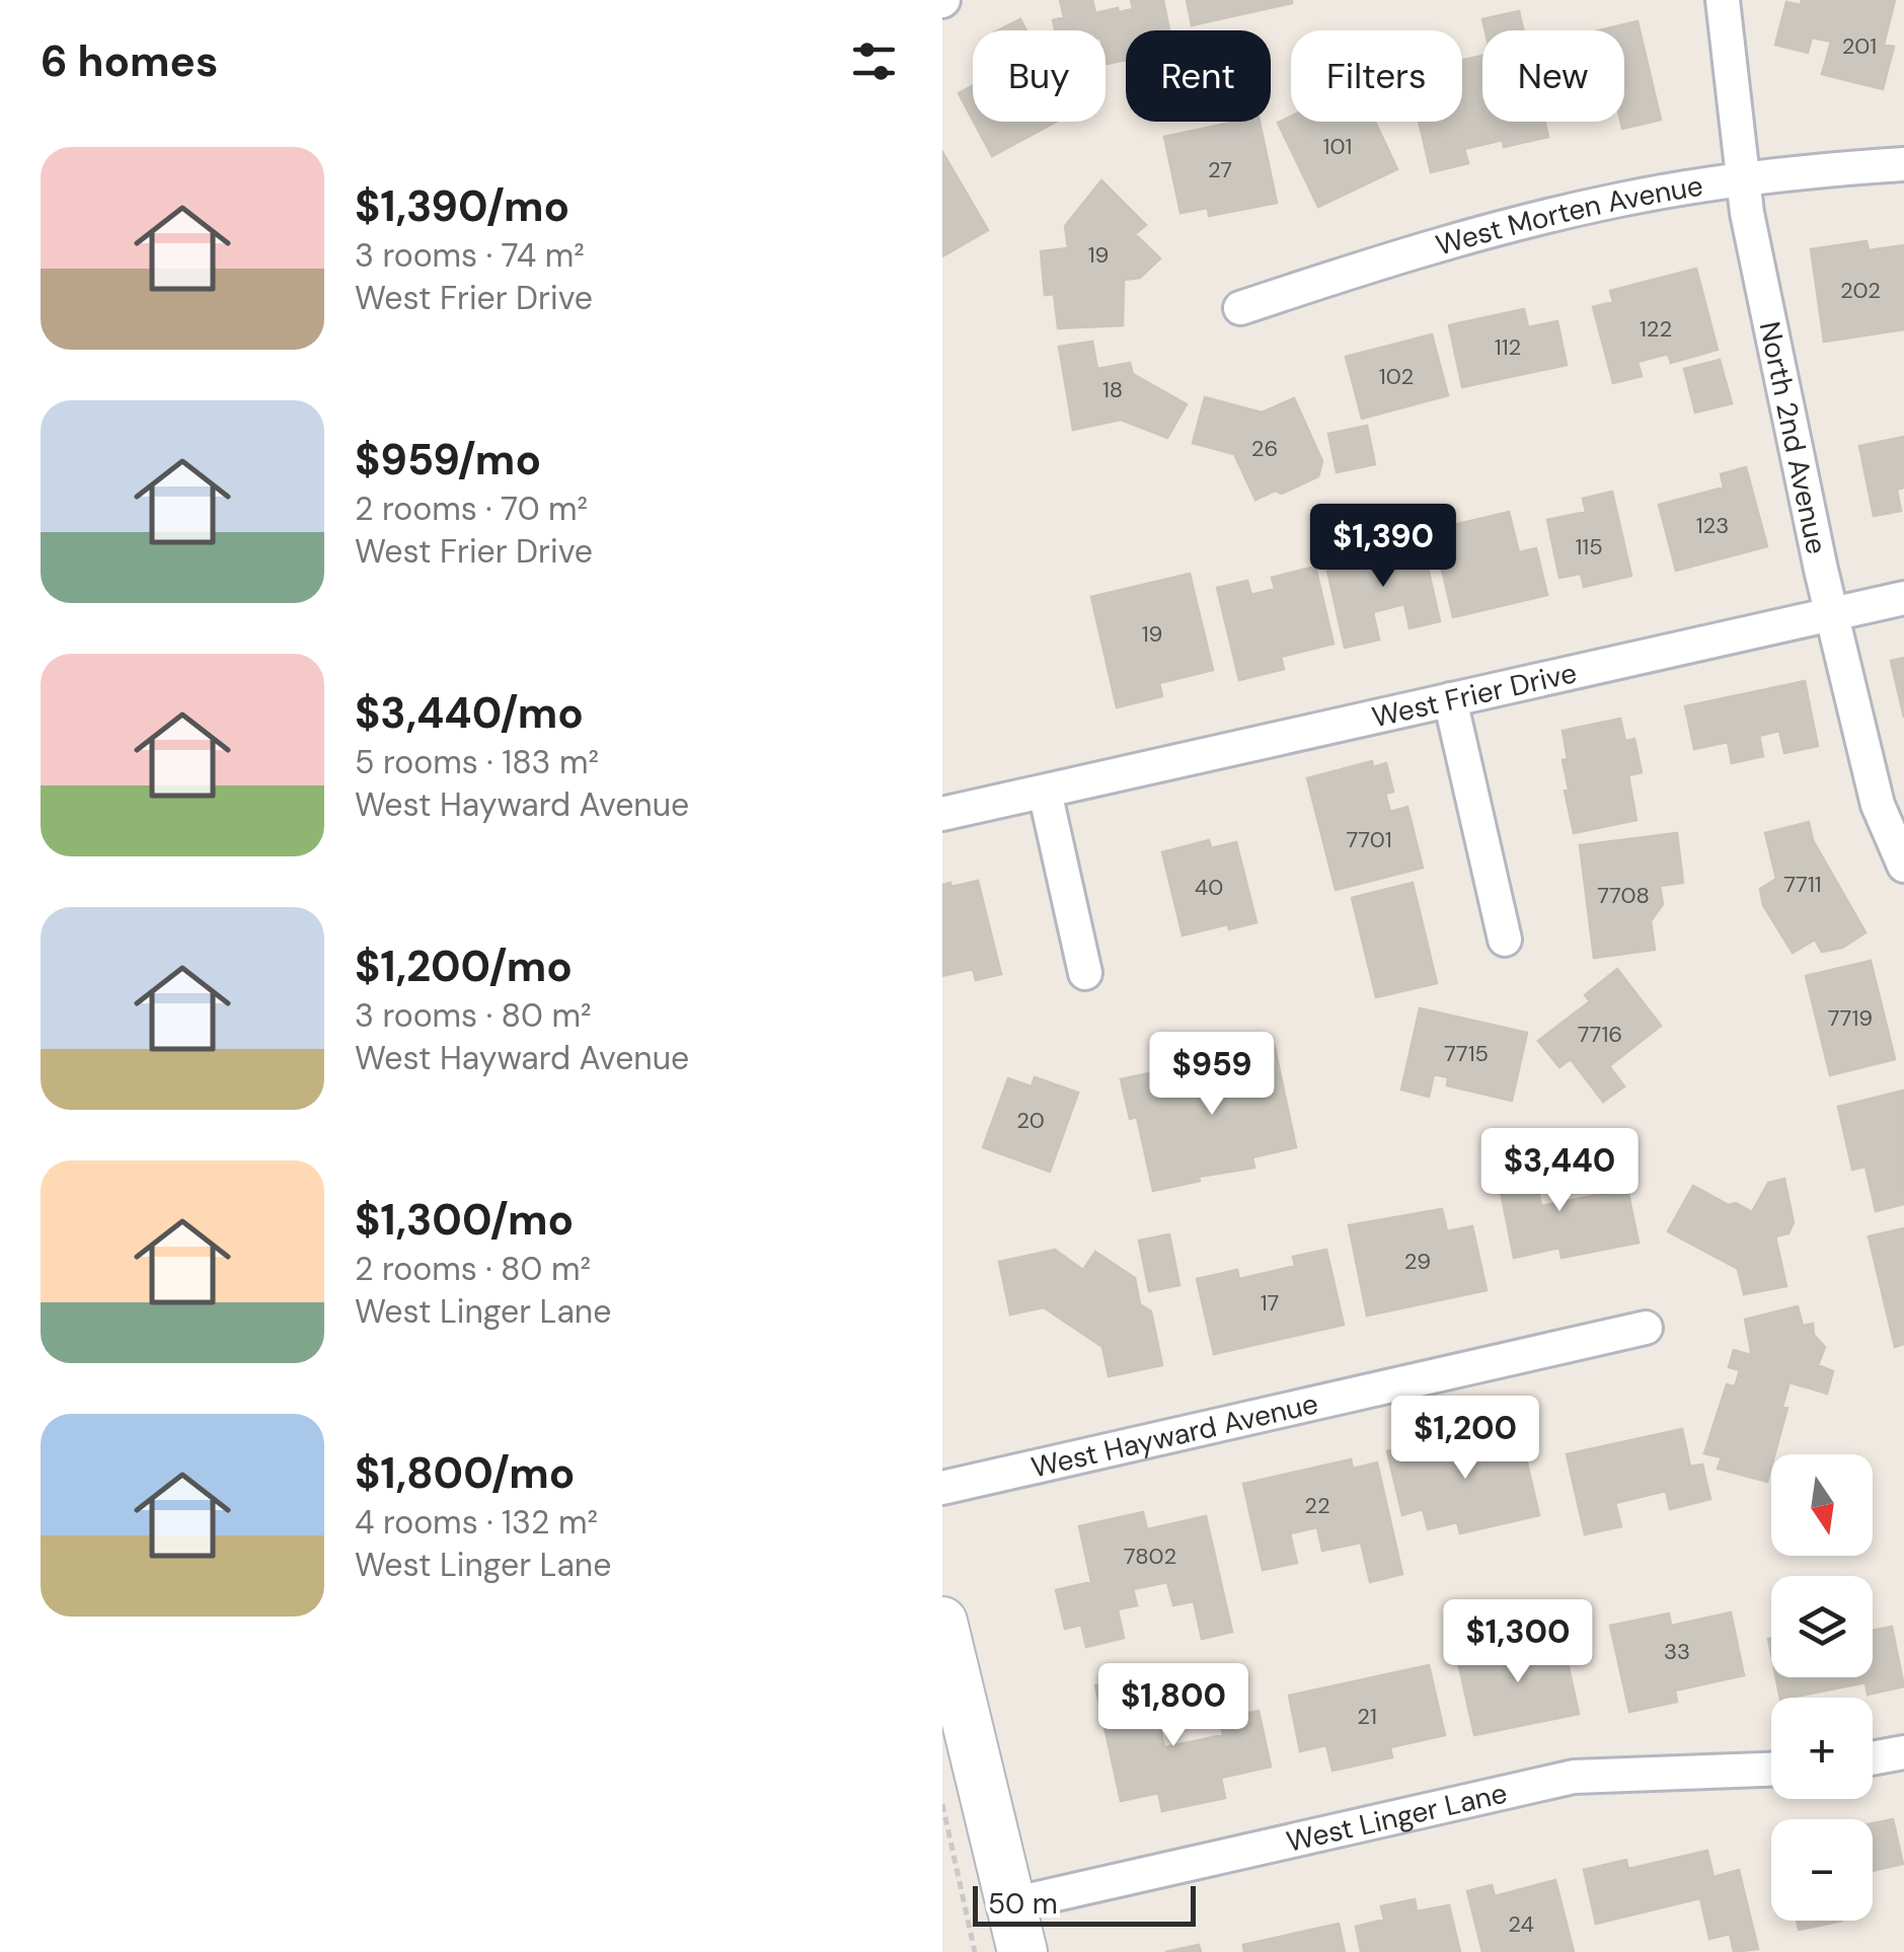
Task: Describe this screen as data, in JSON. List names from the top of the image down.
{
  "streets": {
    "street": [
      "West Morten Avenue",
      "North 2nd Avenue",
      "West Frier Drive",
      "West Hayward Avenue",
      "West Linger Lane"
    ]
  },
  "crossings": [
    ["West Morten Avenue", "North 2nd Avenue"],
    ["North 2nd Avenue", "West Frier Drive"]
  ],
  "house_numbers": [
    "201",
    "101",
    "27",
    "19",
    "202",
    "122",
    "112",
    "102",
    "18",
    "26",
    "123",
    "115",
    "19",
    "7701",
    "7711",
    "40",
    "7708",
    "7719",
    "7716",
    "7715",
    "20",
    "29",
    "17",
    "22",
    "7802",
    "33",
    "21",
    "24"
  ],
  "scale_bar": "50 m",
  "north": "bottom",
  "page": {
    "heading": "6 homes",
    "chip": [
      "Buy",
      "Rent",
      "Filters",
      "New"
    ],
    "list": [
      {
        "name": "$1,390/mo",
        "note": "3 rooms · 74 m² · West Frier Drive"
      },
      {
        "name": "$959/mo",
        "note": "2 rooms · 70 m² · West Frier Drive"
      },
      {
        "name": "$3,440/mo",
        "note": "5 rooms · 183 m² · West Hayward Avenue"
      },
      {
        "name": "$1,200/mo",
        "note": "3 rooms · 80 m² · West Hayward Avenue"
      },
      {
        "name": "$1,300/mo",
        "note": "2 rooms · 80 m² · West Linger Lane"
      },
      {
        "name": "$1,800/mo",
        "note": "4 rooms · 132 m² · West Linger Lane"
      }
    ],
    "price": [
      "$1,390",
      "$959",
      "$3,440",
      "$1,200",
      "$1,300",
      "$1,800"
    ],
    "map_buttons": ["+", "−"],
    "scale": "50 m"
  }
}
